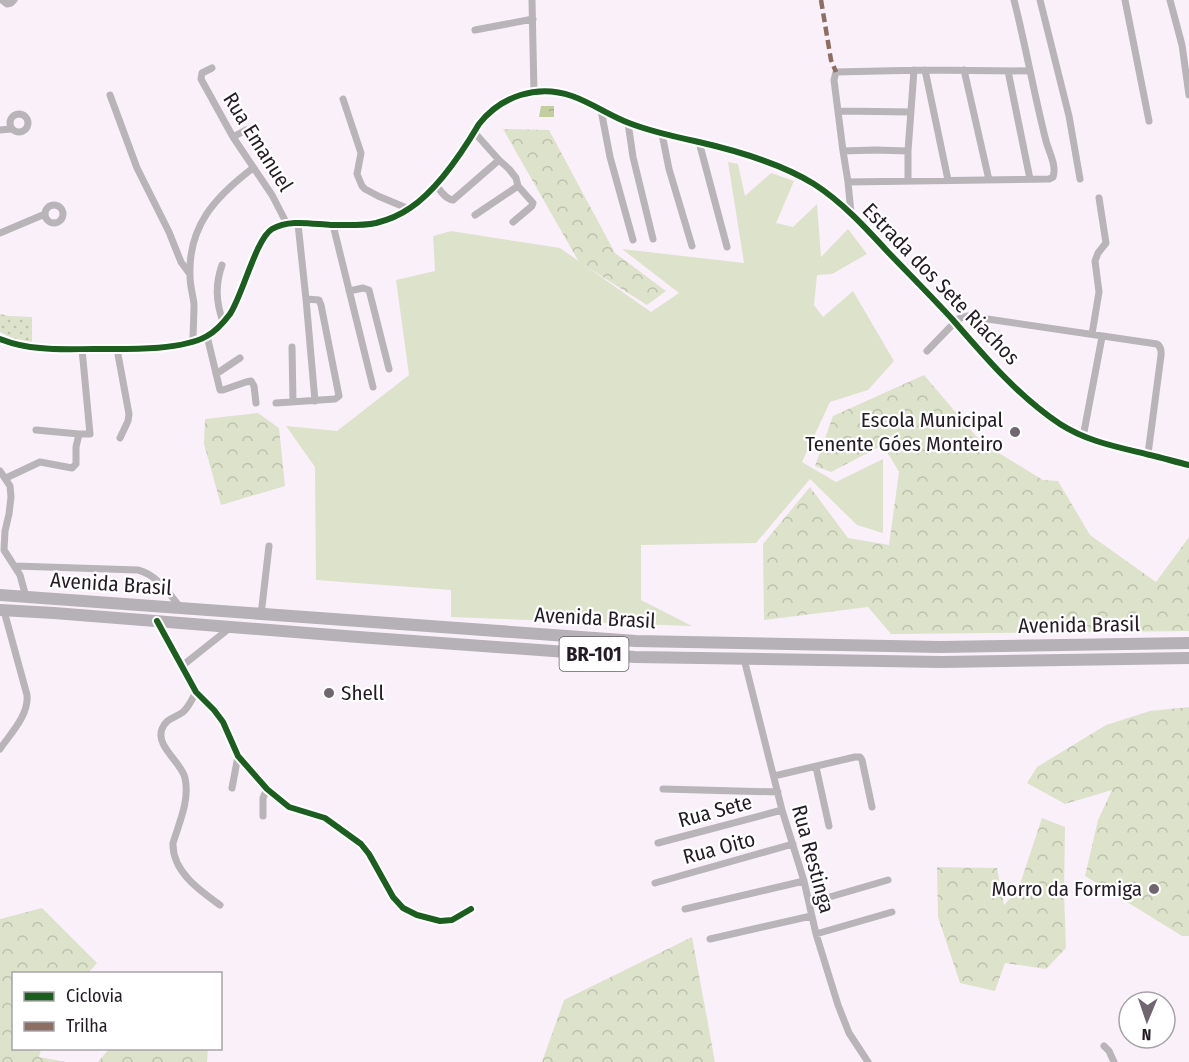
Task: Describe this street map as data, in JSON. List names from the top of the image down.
{
  "streets": {
    "highway": ["Avenida Brasil", "BR-101"],
    "street": [
      "Rua Emanuel",
      "Estrada dos Sete Riachos",
      "Rua Sete",
      "Rua Oito",
      "Rua Restinga"
    ]
  },
  "crossings": [
    ["Rua Emanuel", "Estrada dos Sete Riachos"],
    ["Avenida Brasil", "Rua Restinga"],
    ["Rua Sete", "Rua Restinga"],
    ["Rua Oito", "Rua Restinga"]
  ],
  "places": ["Escola Municipal Tenente Góes Monteiro", "Shell", "Morro da Formiga"],
  "legend": ["Ciclovia", "Trilha"],
  "north": "bottom"
}
